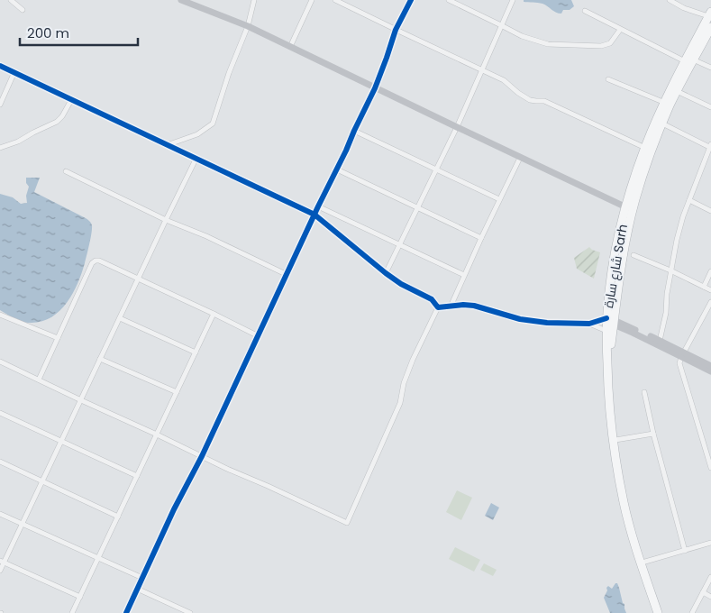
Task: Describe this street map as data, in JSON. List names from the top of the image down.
{
  "streets": {
    "highway": ["شارع سارة Sarh"]
  },
  "scale_bar": "200 m"
}
